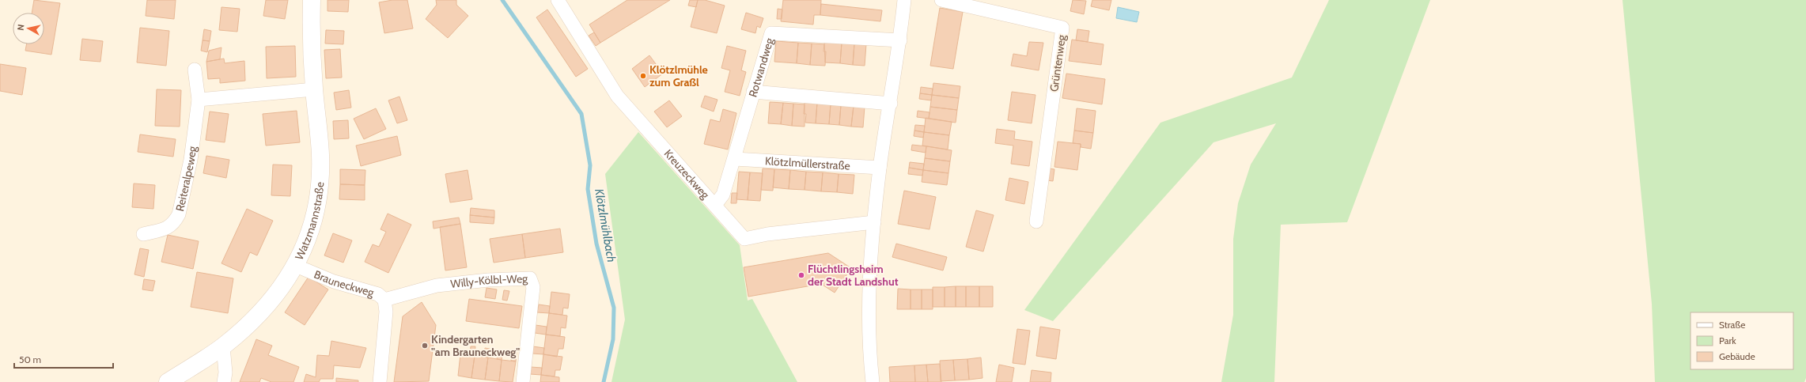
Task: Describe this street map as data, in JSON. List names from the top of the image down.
{
  "streets": {
    "street": [
      "Grüntenweg",
      "Rotwandweg",
      "Klötzlmüllerstraße",
      "Kreuzeckweg",
      "Reiteralpeweg",
      "Watzmannstraße",
      "Brauneckweg",
      "Willy-Kölbl-Weg"
    ]
  },
  "crossings": [
    ["Rotwandweg", "Klötzlmüllerstraße"],
    ["Rotwandweg", "Kreuzeckweg"],
    ["Watzmannstraße", "Brauneckweg"],
    ["Brauneckweg", "Willy-Kölbl-Weg"]
  ],
  "water": ["Klötzlmühlbach"],
  "places": ["Klötzlmühle zum Graßl", "Flüchtlingsheim der Stadt Landshut", "Kindergarten \"am Brauneckweg\""],
  "legend": ["Straße", "Park", "Gebäude"],
  "scale_bar": "50 m",
  "north": "left"
}
